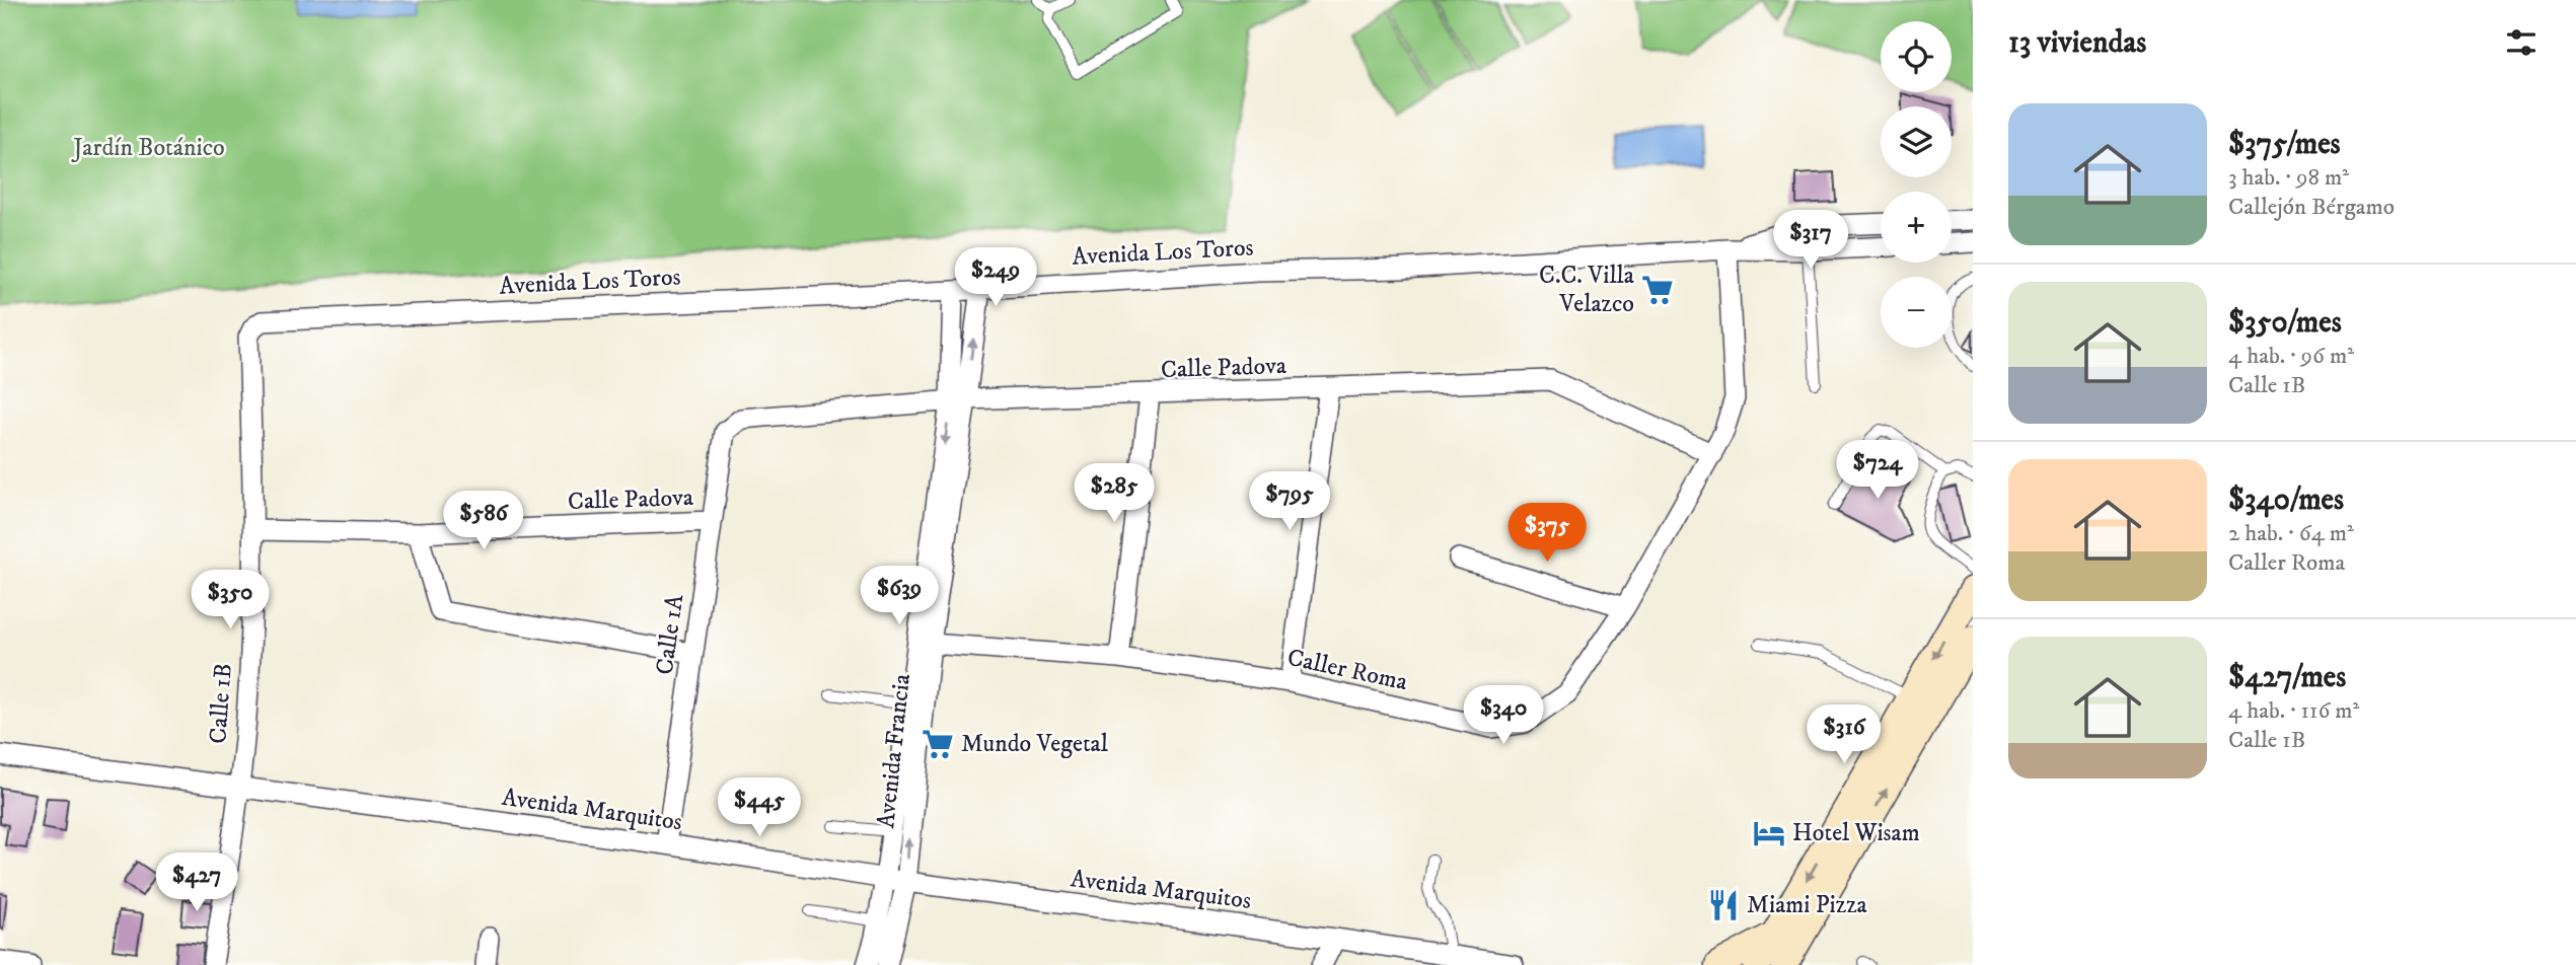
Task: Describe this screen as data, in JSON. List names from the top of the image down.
{
  "streets": {
    "street": [
      "Avenida Los Toros",
      "Calle Padova",
      "Calle 1A",
      "Caller Roma",
      "Calle 1B",
      "Avenida Francia",
      "Avenida Marquitos"
    ]
  },
  "crossings": [
    ["Avenida Los Toros", "Caller Roma"],
    ["Avenida Los Toros", "Calle 1B"],
    ["Avenida Los Toros", "Avenida Francia"],
    ["Calle Padova", "Calle 1A"],
    ["Calle Padova", "Caller Roma"],
    ["Calle Padova", "Calle 1B"],
    ["Calle Padova", "Avenida Francia"],
    ["Calle 1A", "Avenida Marquitos"],
    ["Caller Roma", "Avenida Francia"],
    ["Calle 1B", "Avenida Marquitos"],
    ["Avenida Francia", "Avenida Marquitos"]
  ],
  "parks": ["Jardín Botánico"],
  "places": {
    "supermarket": ["C.C. Villa Velazco", "Mundo Vegetal"],
    "hotel": ["Hotel Wisam"],
    "restaurant": ["Miami Pizza"]
  },
  "page": {
    "heading": "13 viviendas",
    "map_buttons": ["+", "−"],
    "list": [
      {
        "name": "$375/mes",
        "note": "3 hab. · 98 m² · Callejón Bérgamo"
      },
      {
        "name": "$350/mes",
        "note": "4 hab. · 96 m² · Calle 1B"
      },
      {
        "name": "$340/mes",
        "note": "2 hab. · 64 m² · Caller Roma"
      },
      {
        "name": "$427/mes",
        "note": "4 hab. · 116 m² · Calle 1B"
      }
    ],
    "price": [
      "$317",
      "$249",
      "$724",
      "$285",
      "$795",
      "$586",
      "$375",
      "$639",
      "$350",
      "$340",
      "$316",
      "$445",
      "$427"
    ]
  }
}
